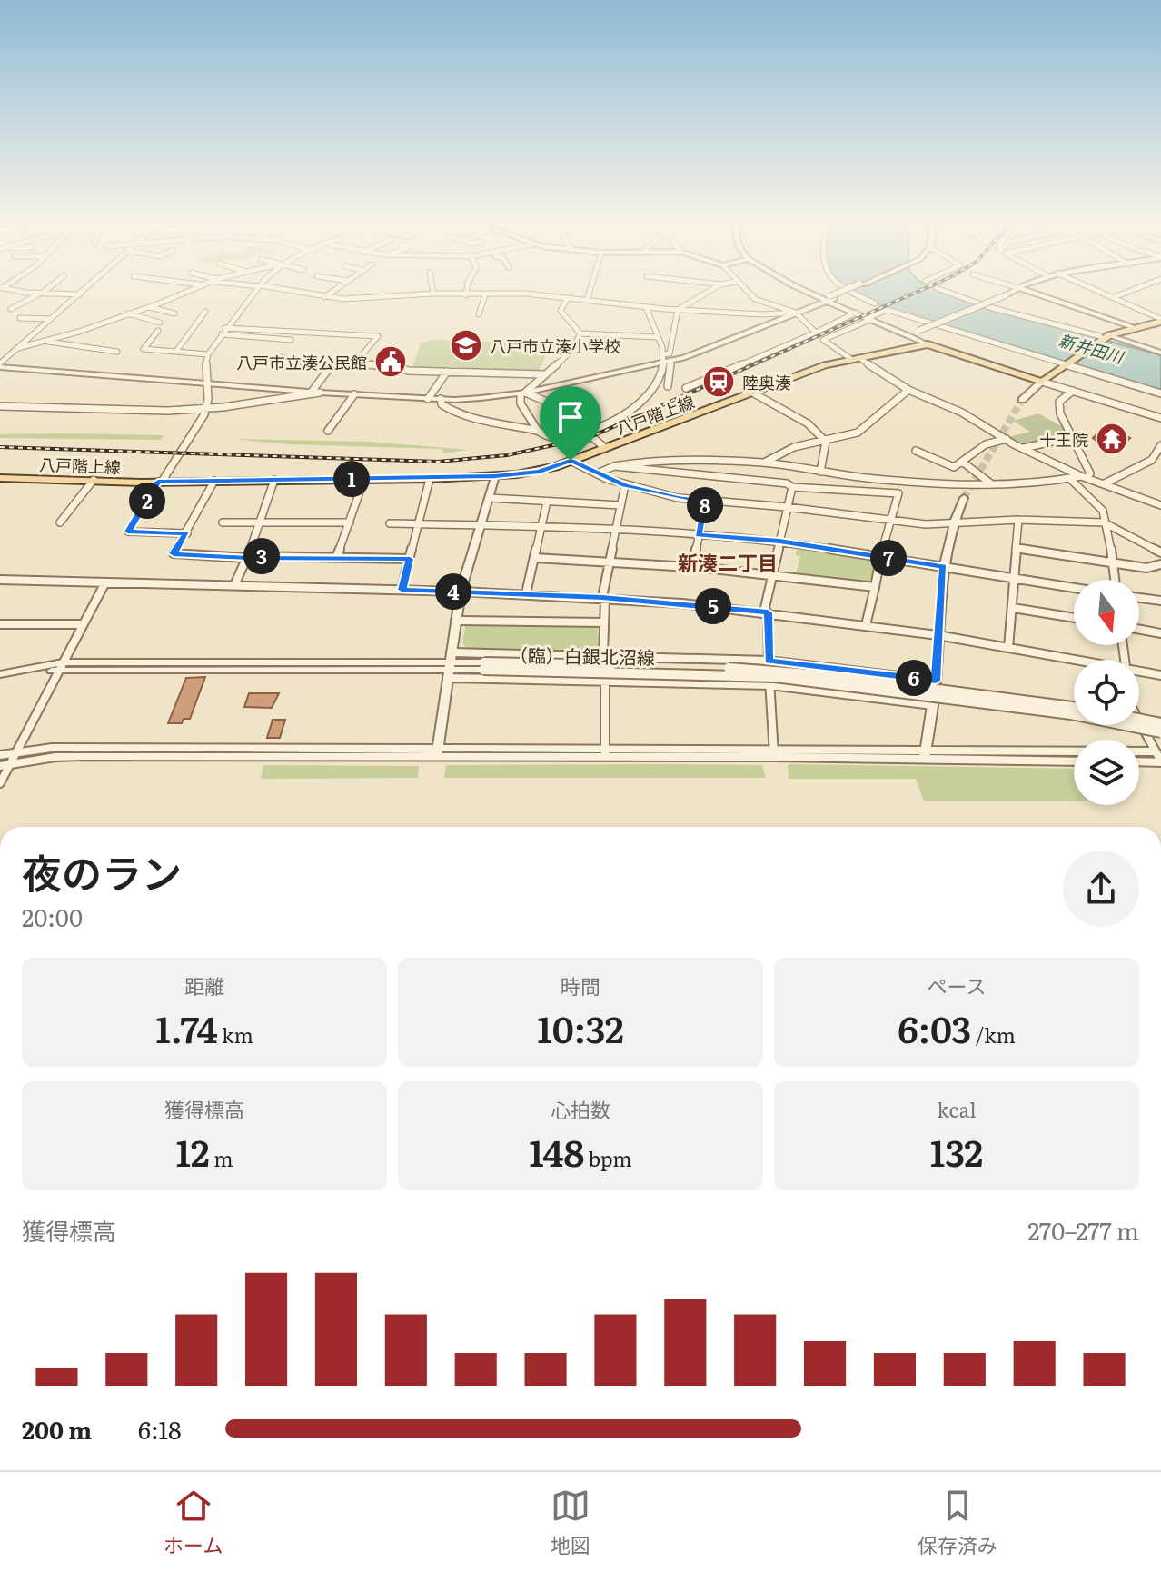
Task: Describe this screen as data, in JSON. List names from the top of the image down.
{
  "streets": {
    "main road": ["八戸階上線"],
    "street": ["（臨）白銀北沼線"]
  },
  "districts": ["新湊二丁目"],
  "water": ["新井田川"],
  "places": {
    "school or university": ["八戸市立湊小学校"],
    "public building": ["八戸市立湊公民館"],
    "station": ["陸奥湊"],
    "temple": ["十王院"]
  },
  "north": "bottom",
  "page": {
    "pins": [
      "1",
      "2",
      "8",
      "3",
      "7",
      "4",
      "5",
      "6"
    ],
    "heading": ["夜のラン", "20:00"],
    "stats": [
      ["距離", "1.74 km"],
      ["時間", "10:32"],
      ["ペース", "6:03 /km"],
      ["獲得標高", "12 m"],
      ["心拍数", "148 bpm"],
      ["kcal", "132"]
    ],
    "chart": ["獲得標高", "270–277 m"],
    "list": [
      {
        "name": "200 m",
        "note": "6:18"
      }
    ],
    "tabs": ["ホーム", "地図", "保存済み"]
  }
}
